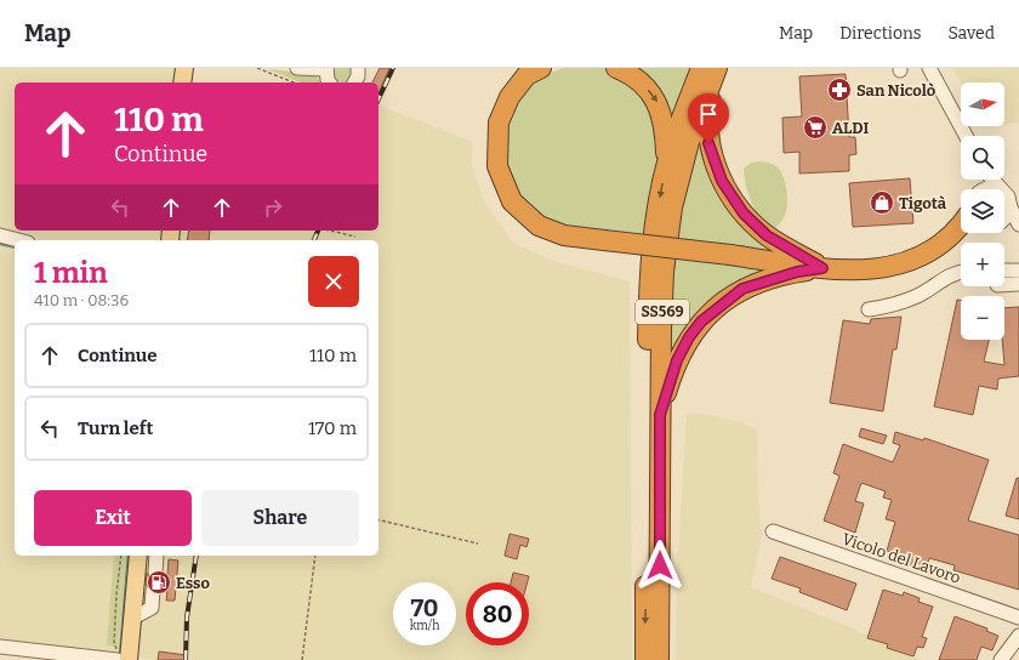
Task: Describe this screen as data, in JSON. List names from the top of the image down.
{
  "streets": {
    "highway": ["SS569"],
    "street": ["Vicolo del Lavoro"]
  },
  "places": {
    "pharmacy": ["San Nicolò"],
    "supermarket": ["ALDI"],
    "shop": ["Tigotà"],
    "fuel station": ["Esso"]
  },
  "north": "right",
  "page": {
    "header": "Map",
    "nav": ["Map", "Directions", "Saved"],
    "map_buttons": ["+", "−"],
    "turn": ["110 m", "Continue"],
    "heading": ["1 min", "410 m · 08:36"],
    "list": [
      {
        "name": "Continue",
        "value": "110 m"
      },
      {
        "name": "Turn left",
        "value": "170 m"
      }
    ],
    "buttons": ["Exit", "Share"],
    "speed": "70 km/h",
    "limit": "80"
  }
}
